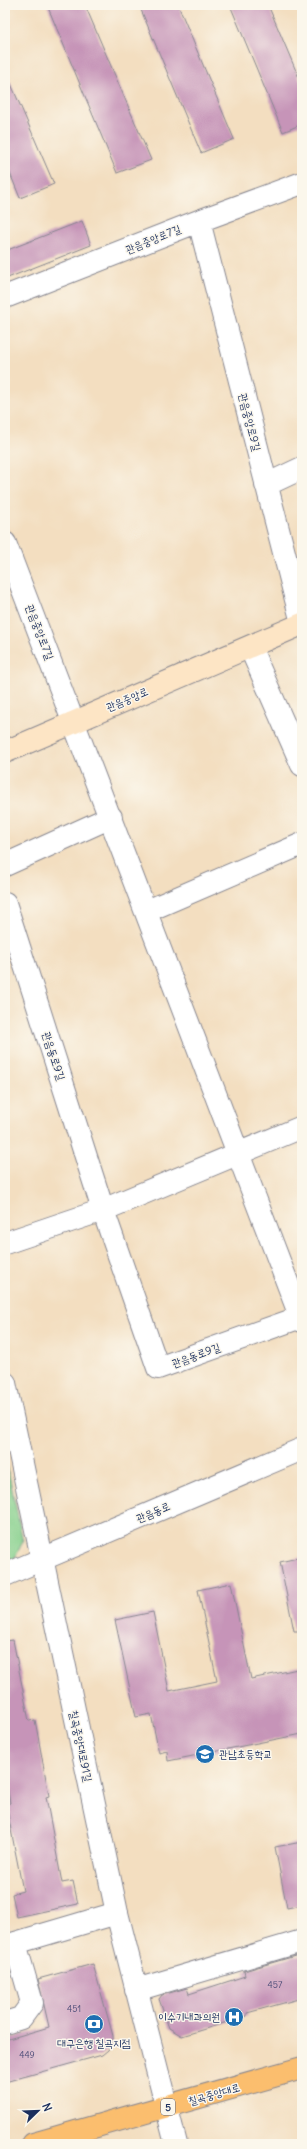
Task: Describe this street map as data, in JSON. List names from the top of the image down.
{
  "streets": {
    "main road": ["관음중앙로", "칠곡중앙대로", "5"],
    "street": [
      "관음중앙로7길",
      "관음중앙로9길",
      "관음동로9길",
      "관음동로",
      "칠곡중앙대로91길"
    ]
  },
  "crossings": [
    ["관음중앙로7길", "관음중앙로9길"],
    ["관음중앙로7길", "관음중앙로"],
    ["관음중앙로7길", "관음동로9길"],
    ["관음중앙로9길", "관음중앙로"],
    ["관음중앙로", "관음동로9길"],
    ["관음동로", "칠곡중앙대로91길"],
    ["칠곡중앙대로91길", "칠곡중앙대로"]
  ],
  "places": {
    "school or university": ["관남초등학교"],
    "hospital": ["이수기내과의원"],
    "bank": ["대구은행 칠곡지점"]
  },
  "house_numbers": ["457", "451", "449"],
  "north": "top right"
}
